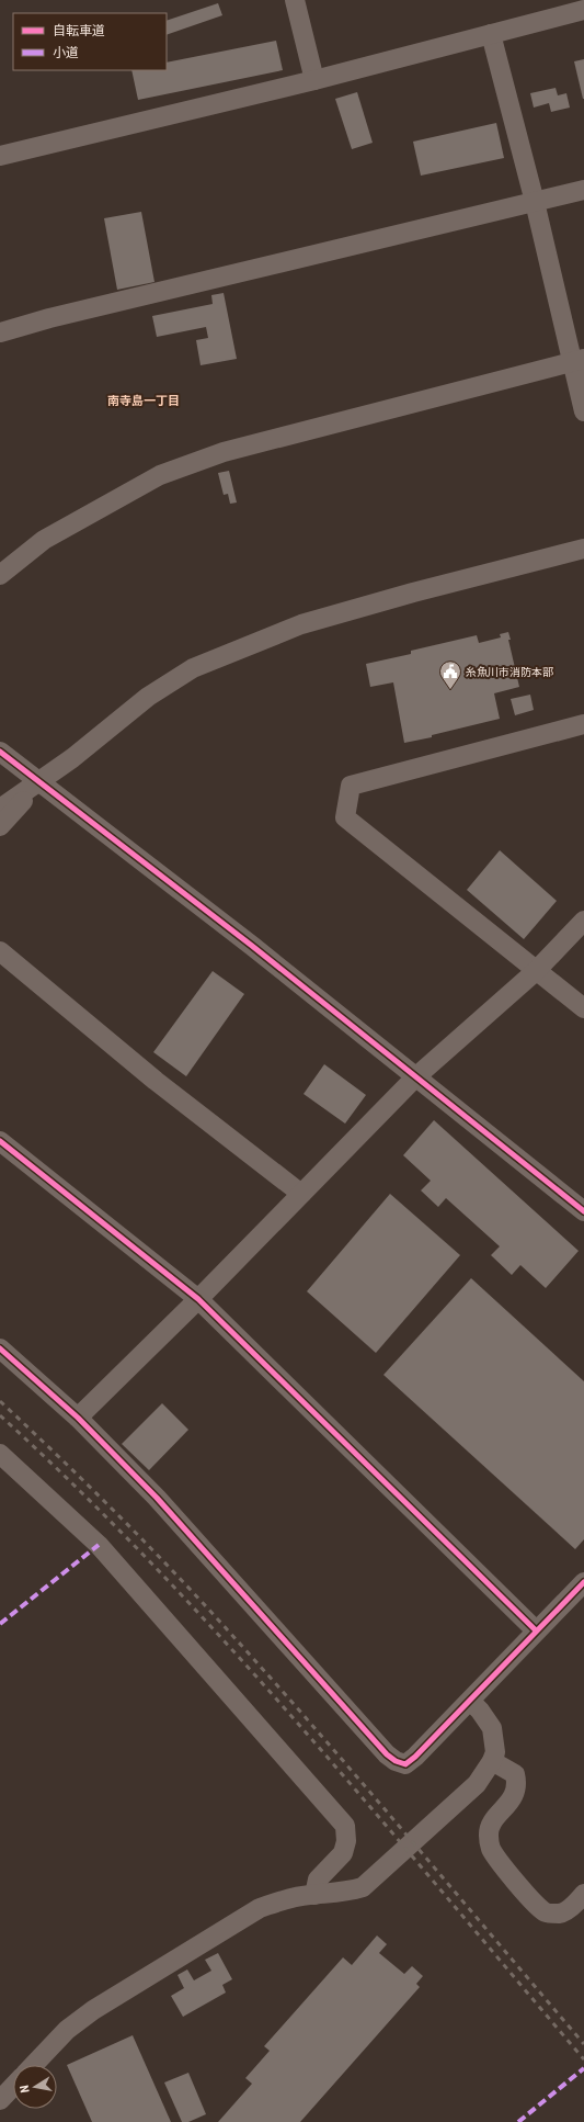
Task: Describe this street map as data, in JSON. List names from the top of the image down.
{
  "districts": ["南寺島一丁目"],
  "places": {
    "public building": ["糸魚川市消防本部"]
  },
  "legend": ["自転車道", "小道"],
  "north": "left"
}
